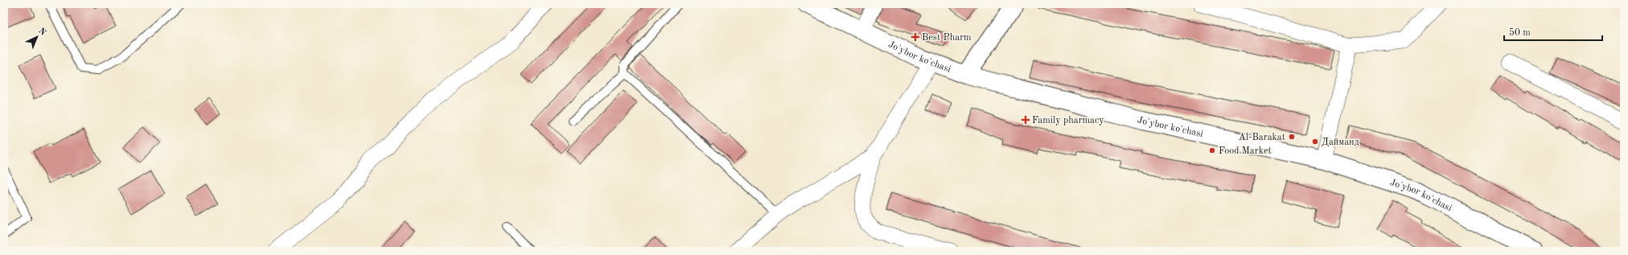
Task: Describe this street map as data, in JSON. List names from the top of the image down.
{
  "streets": {
    "street": ["Jo'ybor ko'chasi"]
  },
  "places": {
    "health": ["Best Pharm", "Family pharmacy"],
    "other": ["Al-Barakat", "Дайманд", "Food Market"]
  },
  "scale_bar": "50 m",
  "north": "top right"
}
